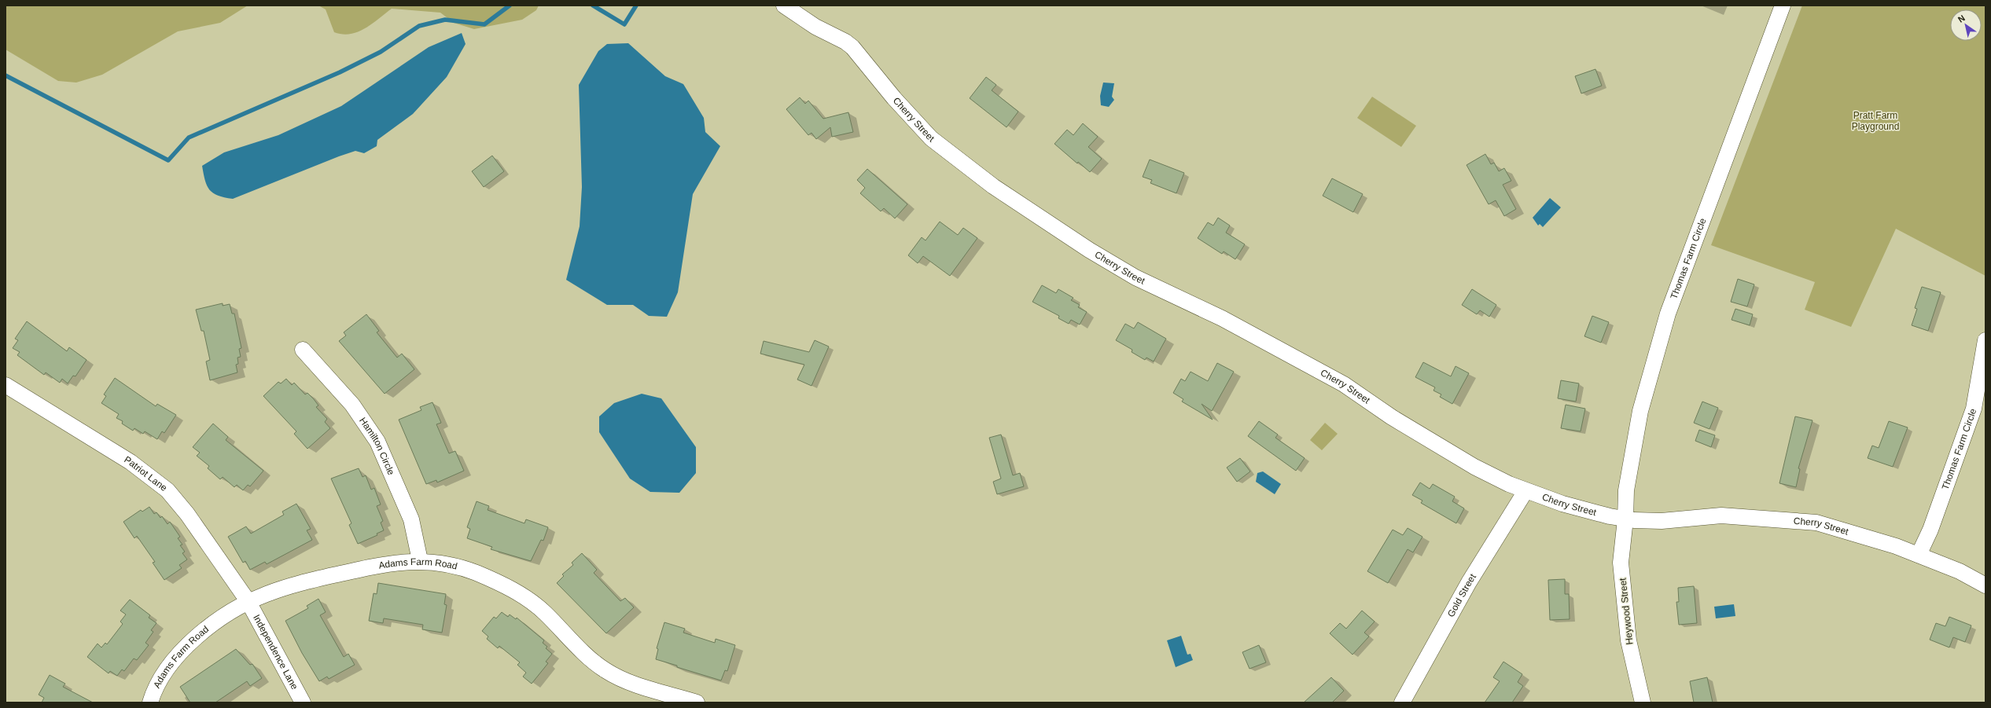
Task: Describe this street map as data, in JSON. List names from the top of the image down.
{
  "streets": {
    "street": [
      "Cherry Street",
      "Thomas Farm Circle",
      "Hamilton Circle",
      "Patriot Lane",
      "Adams Farm Road",
      "Gold Street",
      "Heywood Street",
      "Independence Lane"
    ]
  },
  "crossings": [
    ["Cherry Street", "Thomas Farm Circle"],
    ["Cherry Street", "Gold Street"],
    ["Cherry Street", "Heywood Street"],
    ["Thomas Farm Circle", "Heywood Street"],
    ["Hamilton Circle", "Adams Farm Road"],
    ["Patriot Lane", "Adams Farm Road"],
    ["Patriot Lane", "Independence Lane"],
    ["Adams Farm Road", "Independence Lane"]
  ],
  "parks": ["Pratt Farm Playground"],
  "north": "top left"
}
